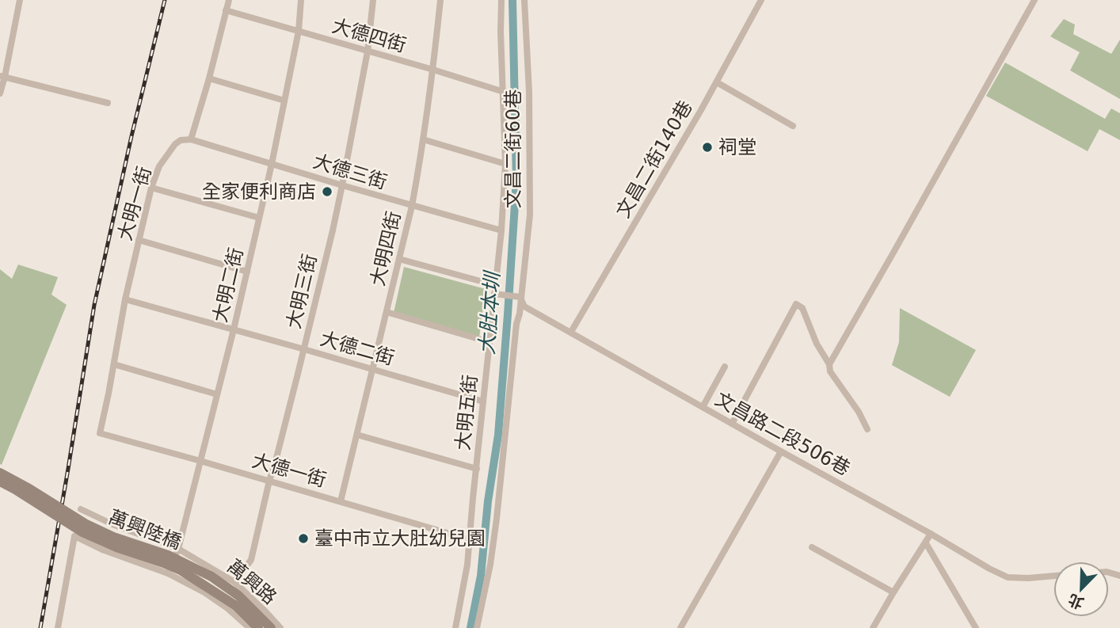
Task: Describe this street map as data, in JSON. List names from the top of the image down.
{
  "streets": {
    "street": [
      "大德四街",
      "文昌二街60巷",
      "文昌二街140巷",
      "大德三街",
      "大明一街",
      "大明四街",
      "大明二街",
      "大明三街",
      "大德二街",
      "大明五街",
      "文昌路二段506巷",
      "大德一街",
      "萬興陸橋",
      "萬興路"
    ]
  },
  "crossings": [
    ["大德四街", "大明四街"],
    ["大德四街", "大明二街"],
    ["大德四街", "大明三街"],
    ["大德四街", "大明五街"],
    ["文昌二街60巷", "文昌路二段506巷"],
    ["文昌二街140巷", "文昌路二段506巷"],
    ["大德三街", "大明一街"],
    ["大德三街", "大明四街"],
    ["大德三街", "大明二街"],
    ["大德三街", "大明三街"],
    ["大德三街", "大明五街"],
    ["大明一街", "大德二街"],
    ["大明一街", "大德一街"],
    ["大明四街", "大德二街"],
    ["大明四街", "大德一街"],
    ["大明二街", "大德二街"],
    ["大明二街", "大德一街"],
    ["大明二街", "萬興路"],
    ["大明三街", "大德二街"],
    ["大明三街", "大德一街"],
    ["大明三街", "萬興路"],
    ["大德二街", "大明五街"],
    ["大明五街", "大德一街"]
  ],
  "water": ["大肚本圳"],
  "places": ["祠堂", "全家便利商店", "臺中市立大肚幼兒園"],
  "north": "bottom left"
}
